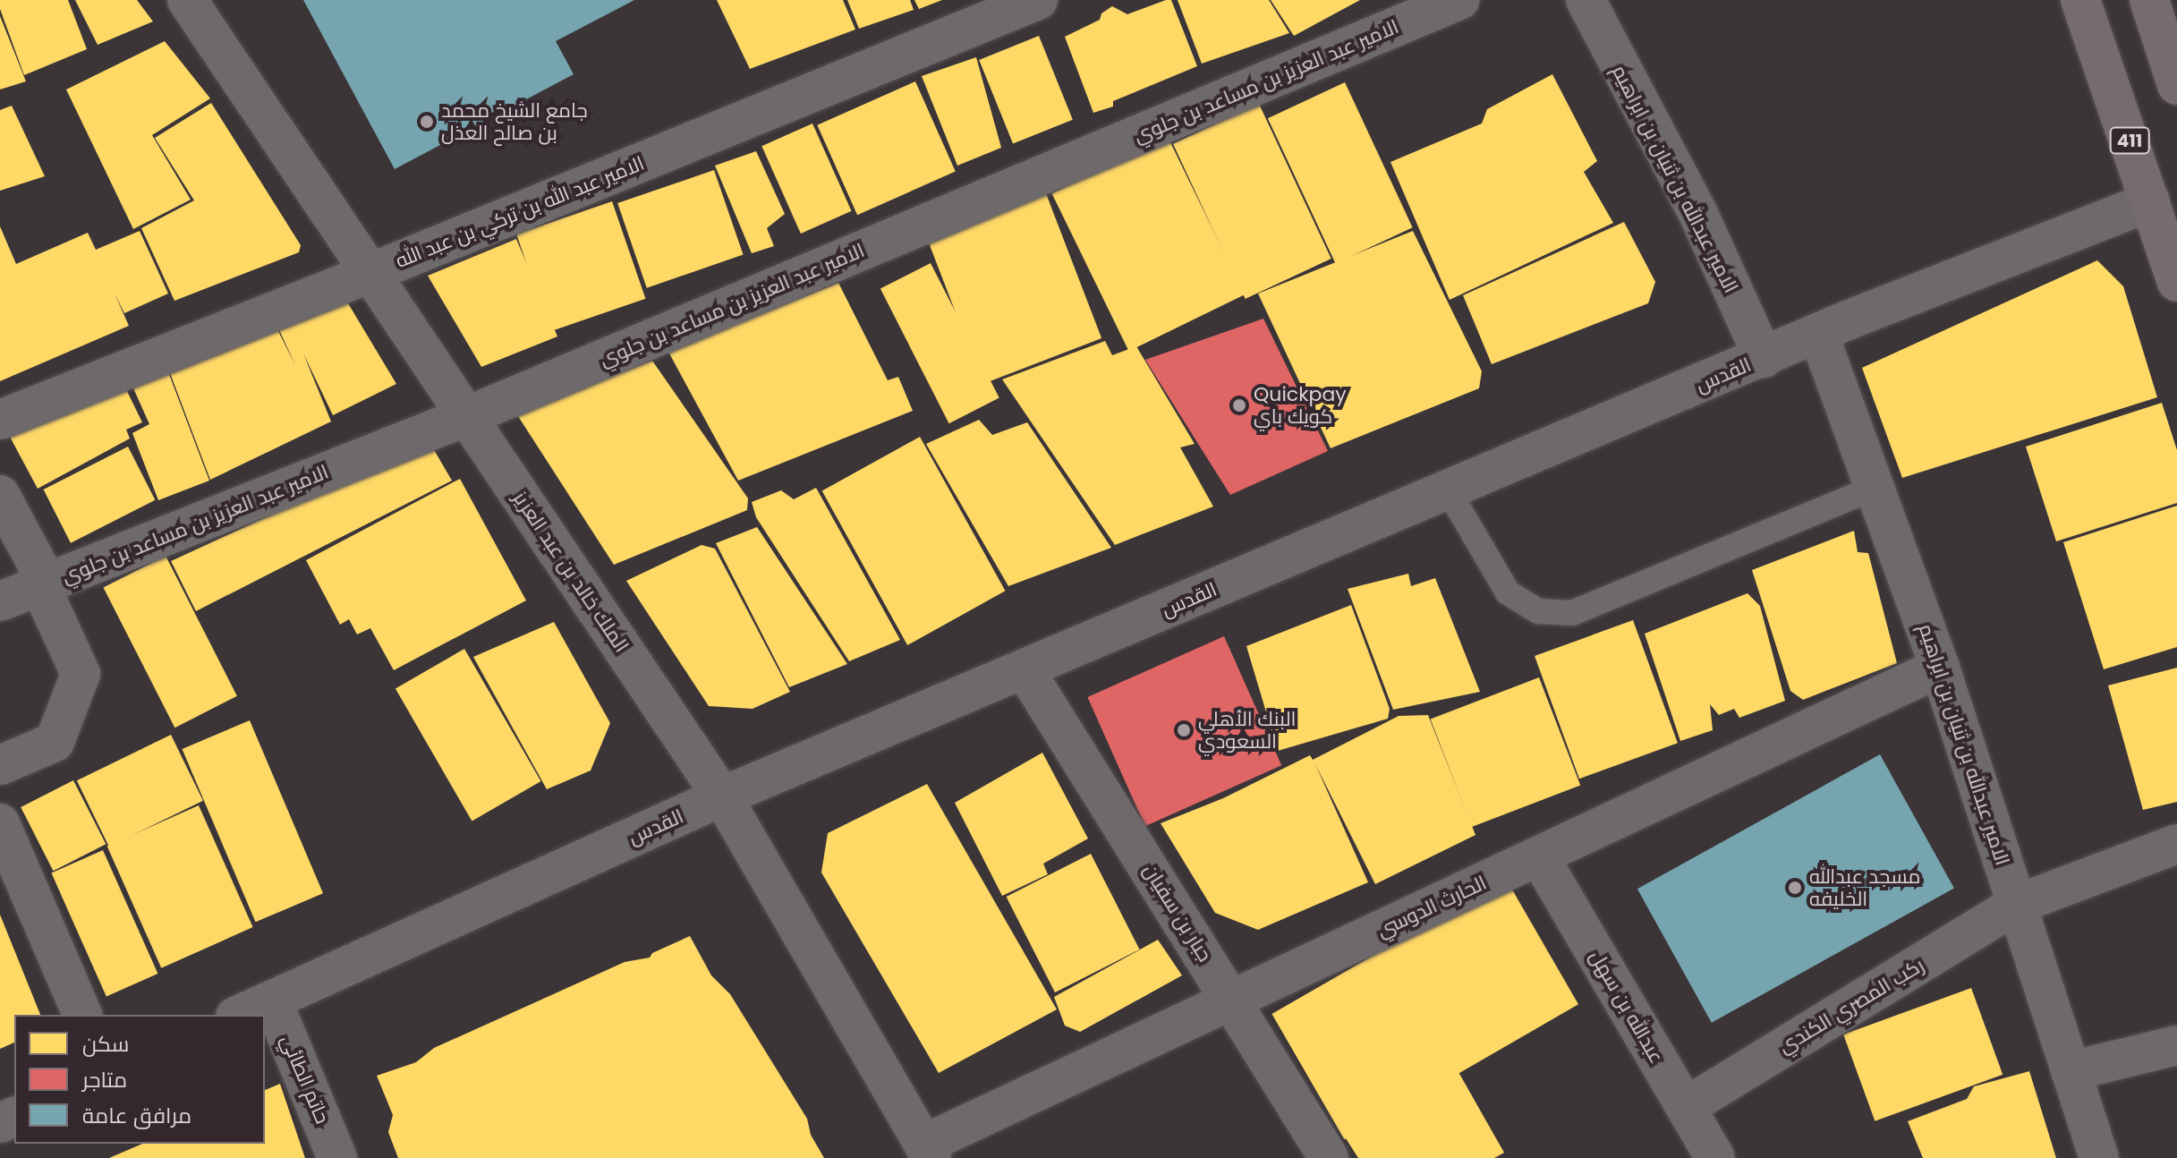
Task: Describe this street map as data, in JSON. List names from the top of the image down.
{
  "streets": {
    "main road": ["411"],
    "street": [
      "الامير عبد العزيز بن مساعد بن جلوي",
      "الامير عبدالله بن ثنيان بن ابراهيم",
      "الامير عبد الله بن تركي بن عبد الله",
      "القدس",
      "الملك خالد بن عبد العزيز",
      "الحارث الدوسي",
      "جبار بن سفيان",
      "ركب المصري الكندي",
      "عبدالله بن سهل",
      "حاتم الطائي"
    ]
  },
  "crossings": [
    ["الامير عبد العزيز بن مساعد بن جلوي", "الملك خالد بن عبد العزيز"],
    ["411", "القدس"],
    ["الامير عبدالله بن ثنيان بن ابراهيم", "القدس"],
    ["الامير عبدالله بن ثنيان بن ابراهيم", "الحارث الدوسي"],
    ["الامير عبدالله بن ثنيان بن ابراهيم", "ركب المصري الكندي"],
    ["الامير عبد الله بن تركي بن عبد الله", "الملك خالد بن عبد العزيز"],
    ["القدس", "الملك خالد بن عبد العزيز"],
    ["القدس", "جبار بن سفيان"],
    ["القدس", "حاتم الطائي"],
    ["الملك خالد بن عبد العزيز", "الحارث الدوسي"],
    ["الحارث الدوسي", "جبار بن سفيان"],
    ["الحارث الدوسي", "عبدالله بن سهل"],
    ["ركب المصري الكندي", "عبدالله بن سهل"]
  ],
  "places": [
    "جامع الشيخ محمد بن صالح العذل",
    "Quickpay كويك باي",
    "البنك الأهلي السعودي",
    "مسجد عبدالله الخليفه"
  ],
  "legend": ["سكن", "متاجر", "مرافق عامة"]
}
